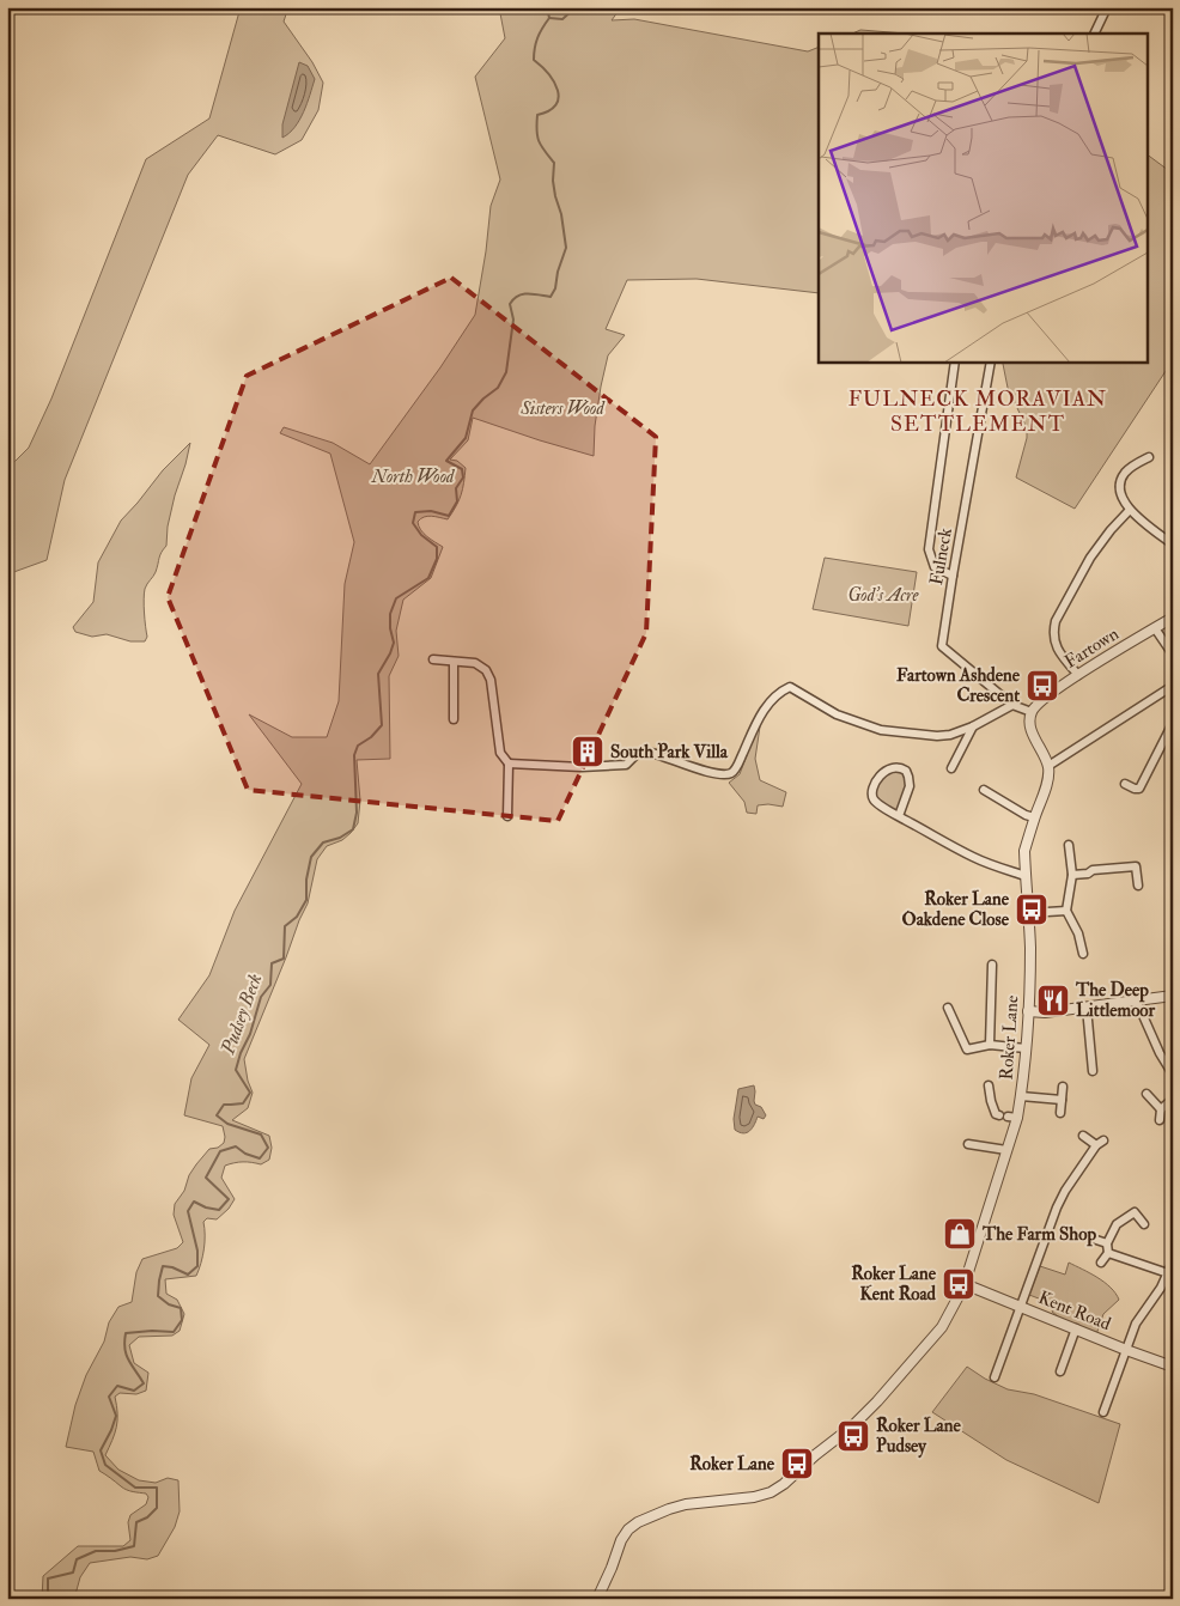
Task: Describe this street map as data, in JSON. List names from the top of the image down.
{
  "streets": {
    "street": [
      "Fulneck",
      "Fartown",
      "Roker Lane",
      "Kent Road"
    ]
  },
  "crossings": [
    ["Fulneck", "Fartown"],
    ["Roker Lane", "Kent Road"]
  ],
  "districts": ["FULNECK MORAVIAN SETTLEMENT"],
  "water": ["Pudsey Beck"],
  "parks": ["Sisters Wood", "North Wood", "God's Acre"],
  "places": {
    "bus stop": [
      "Fartown Ashdene Crescent",
      "Roker Lane Oakdene Close",
      "Roker Lane Kent Road",
      "Roker Lane Pudsey",
      "Roker Lane"
    ],
    "building": ["South Park Villa"],
    "restaurant": ["The Deep Littlemoor"],
    "shop": ["The Farm Shop"]
  }
}
